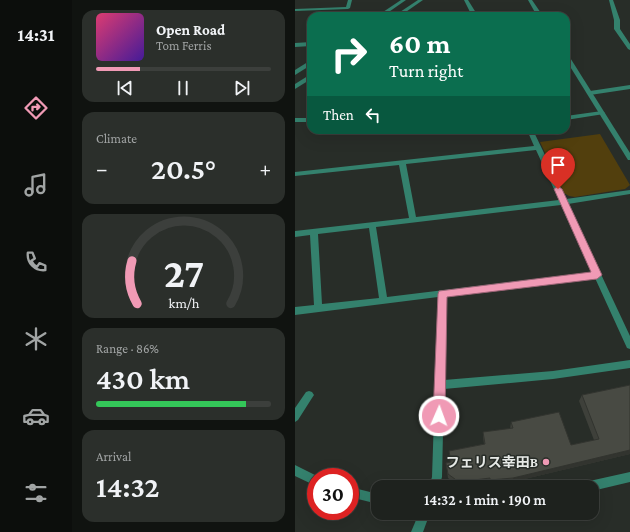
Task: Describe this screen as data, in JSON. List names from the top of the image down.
{
  "places": ["フェリス幸田B"],
  "page": {
    "tabs": "14:31",
    "turn": ["60 m", "Turn right"],
    "song": ["Open Road", "Tom Ferris"],
    "then": "Then",
    "tile": [
      "Climate",
      ["Range · 86%", "430 km"],
      ["Arrival", "14:32"]
    ],
    "heat": ["−", "20.5°", "+"],
    "limit": "30",
    "trip": "14:32 · 1 min · 190 m",
    "gauge": ["27", "km/h"]
  }
}
